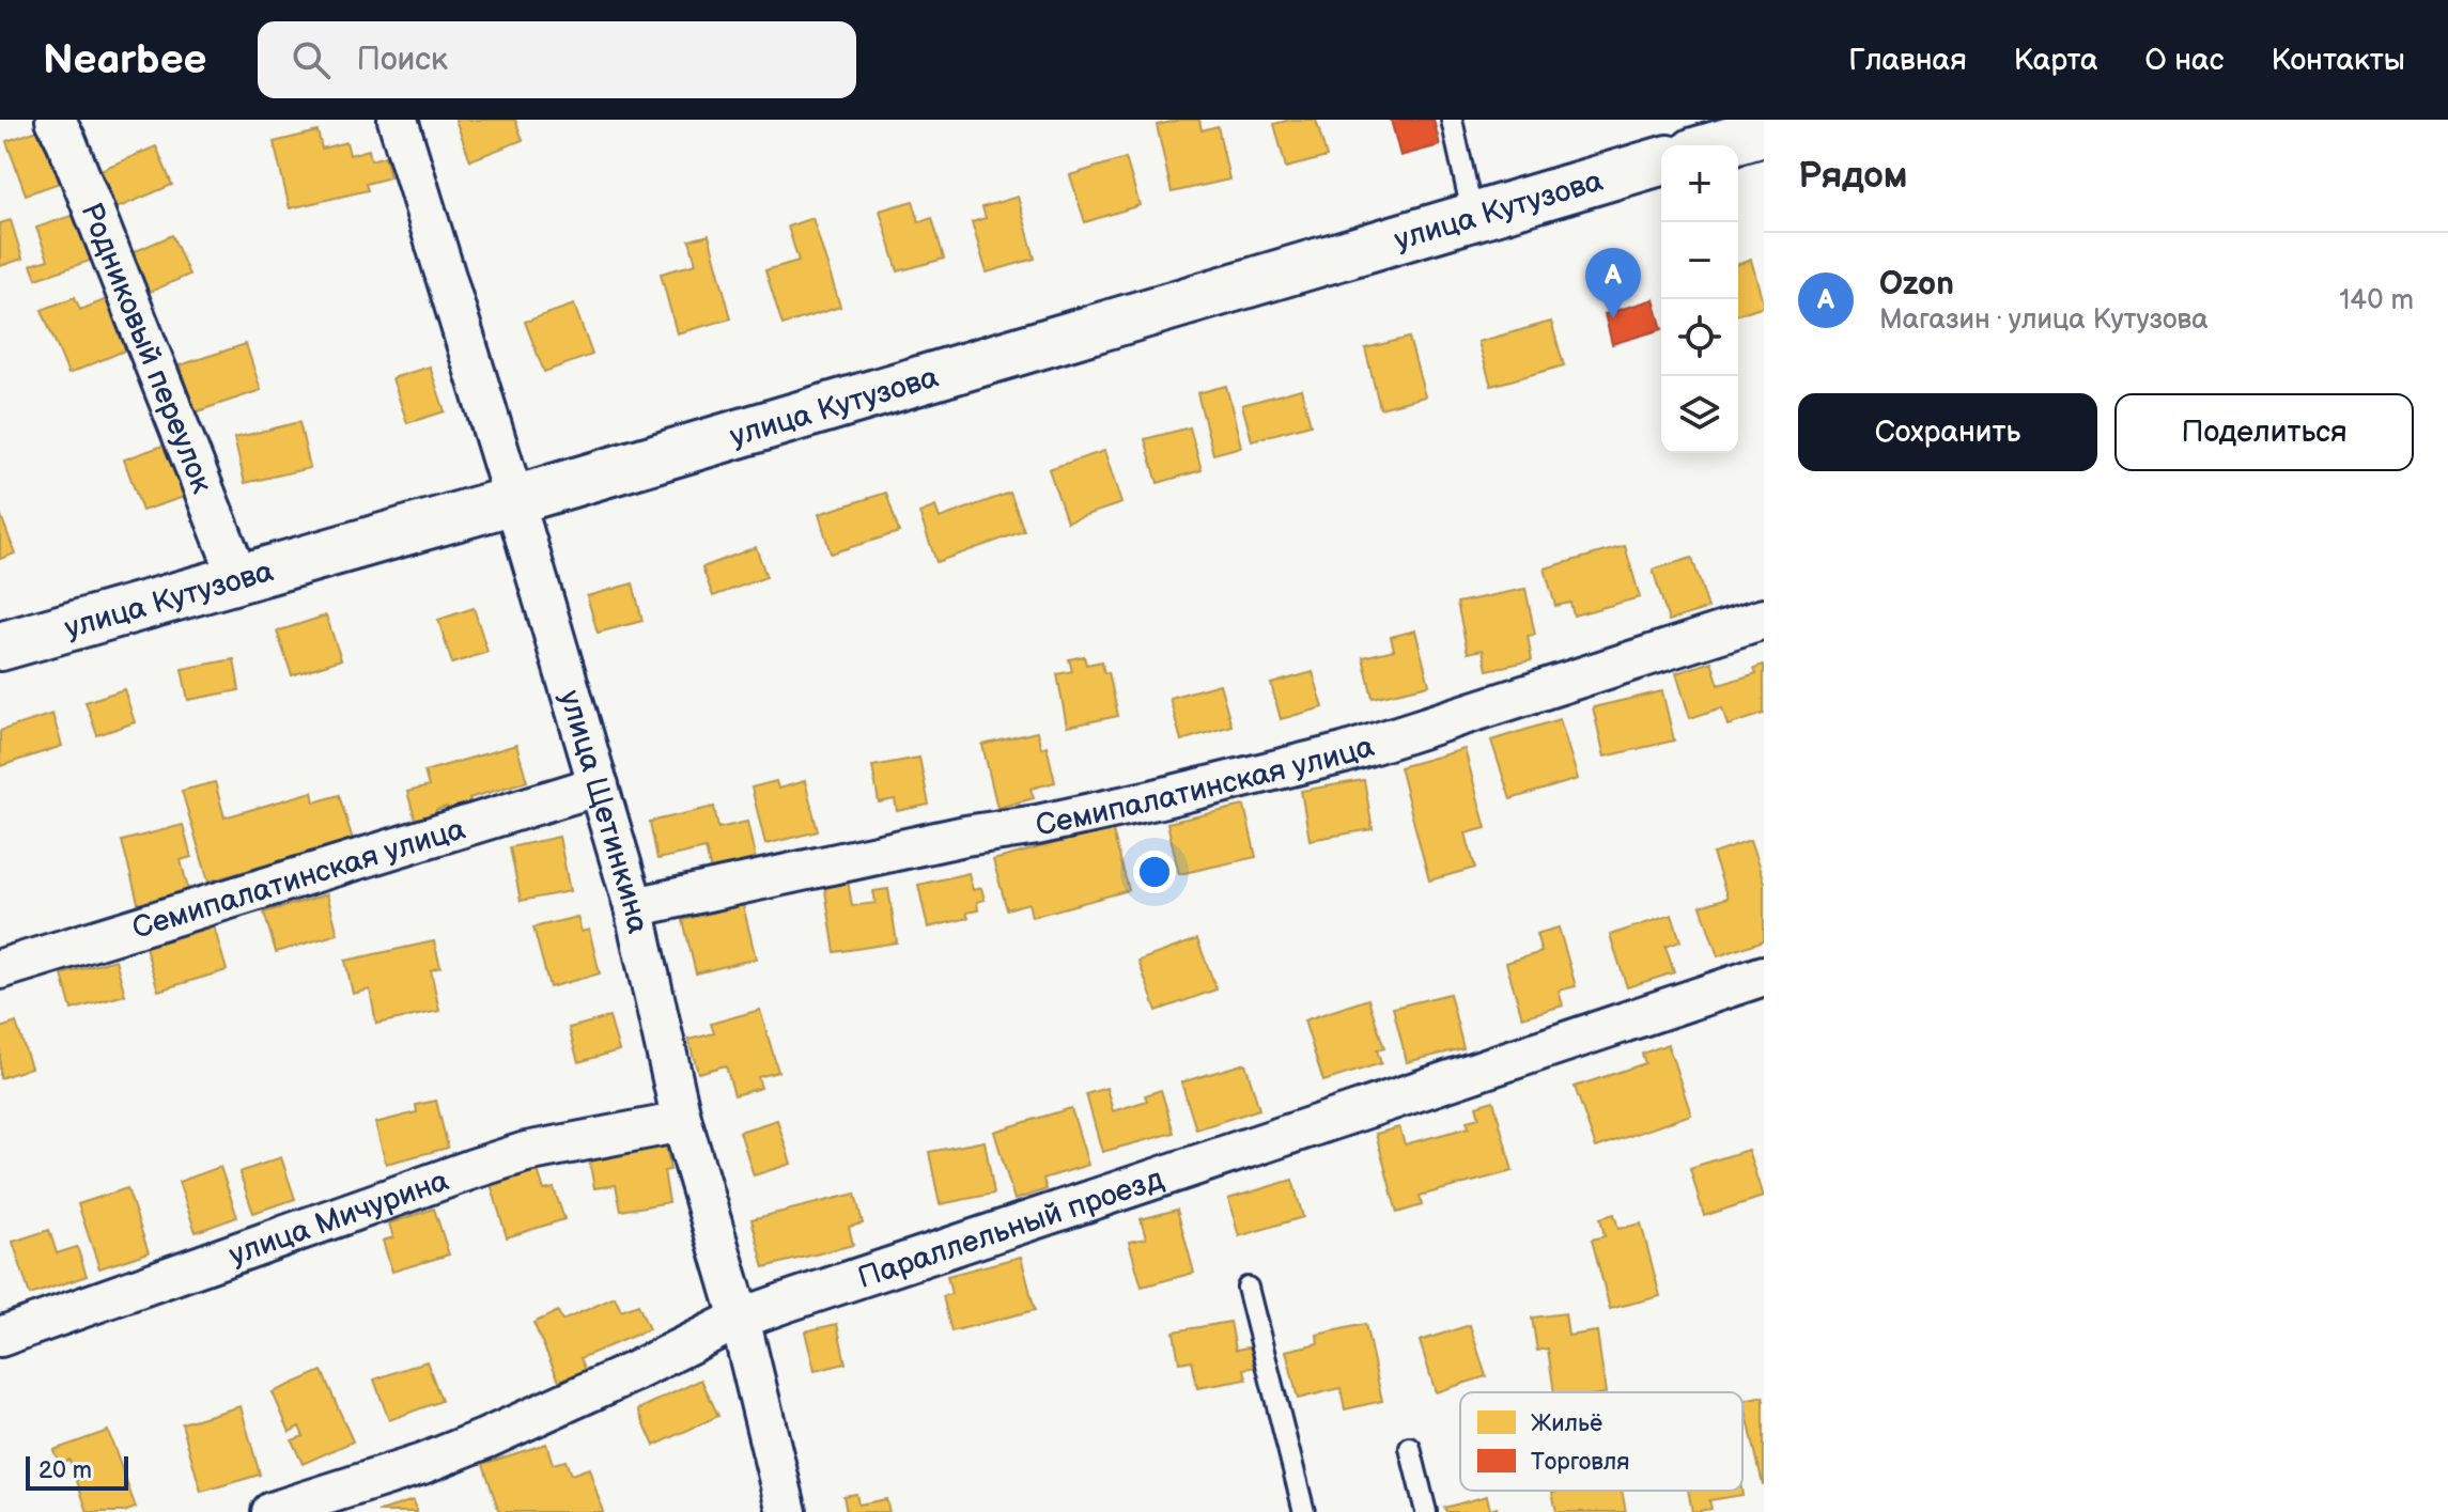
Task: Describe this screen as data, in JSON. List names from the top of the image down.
{
  "streets": {
    "main road": ["улица Кутузова"],
    "street": [
      "Родниковый переулок",
      "Семипалатинская улица",
      "улица Щетинкина",
      "улица Мичурина",
      "Параллельный проезд"
    ]
  },
  "crossings": [
    ["улица Кутузова", "Родниковый переулок"],
    ["улица Кутузова", "улица Щетинкина"],
    ["Семипалатинская улица", "улица Щетинкина"],
    ["улица Щетинкина", "улица Мичурина"],
    ["улица Щетинкина", "Параллельный проезд"]
  ],
  "legend": ["Жильё", "Торговля"],
  "scale_bar": "20 m",
  "page": {
    "header": "Nearbee",
    "search": "Поиск",
    "nav": [
      "Главная",
      "Карта",
      "О нас",
      "Контакты"
    ],
    "heading": "Рядом",
    "map_buttons": ["+", "−"],
    "list": [
      {
        "mark": "A",
        "name": "Ozon",
        "note": "Магазин · улица Кутузова",
        "value": "140 m"
      }
    ],
    "pins": "A",
    "buttons": ["Сохранить", "Поделиться"],
    "scale": "20 m"
  }
}
